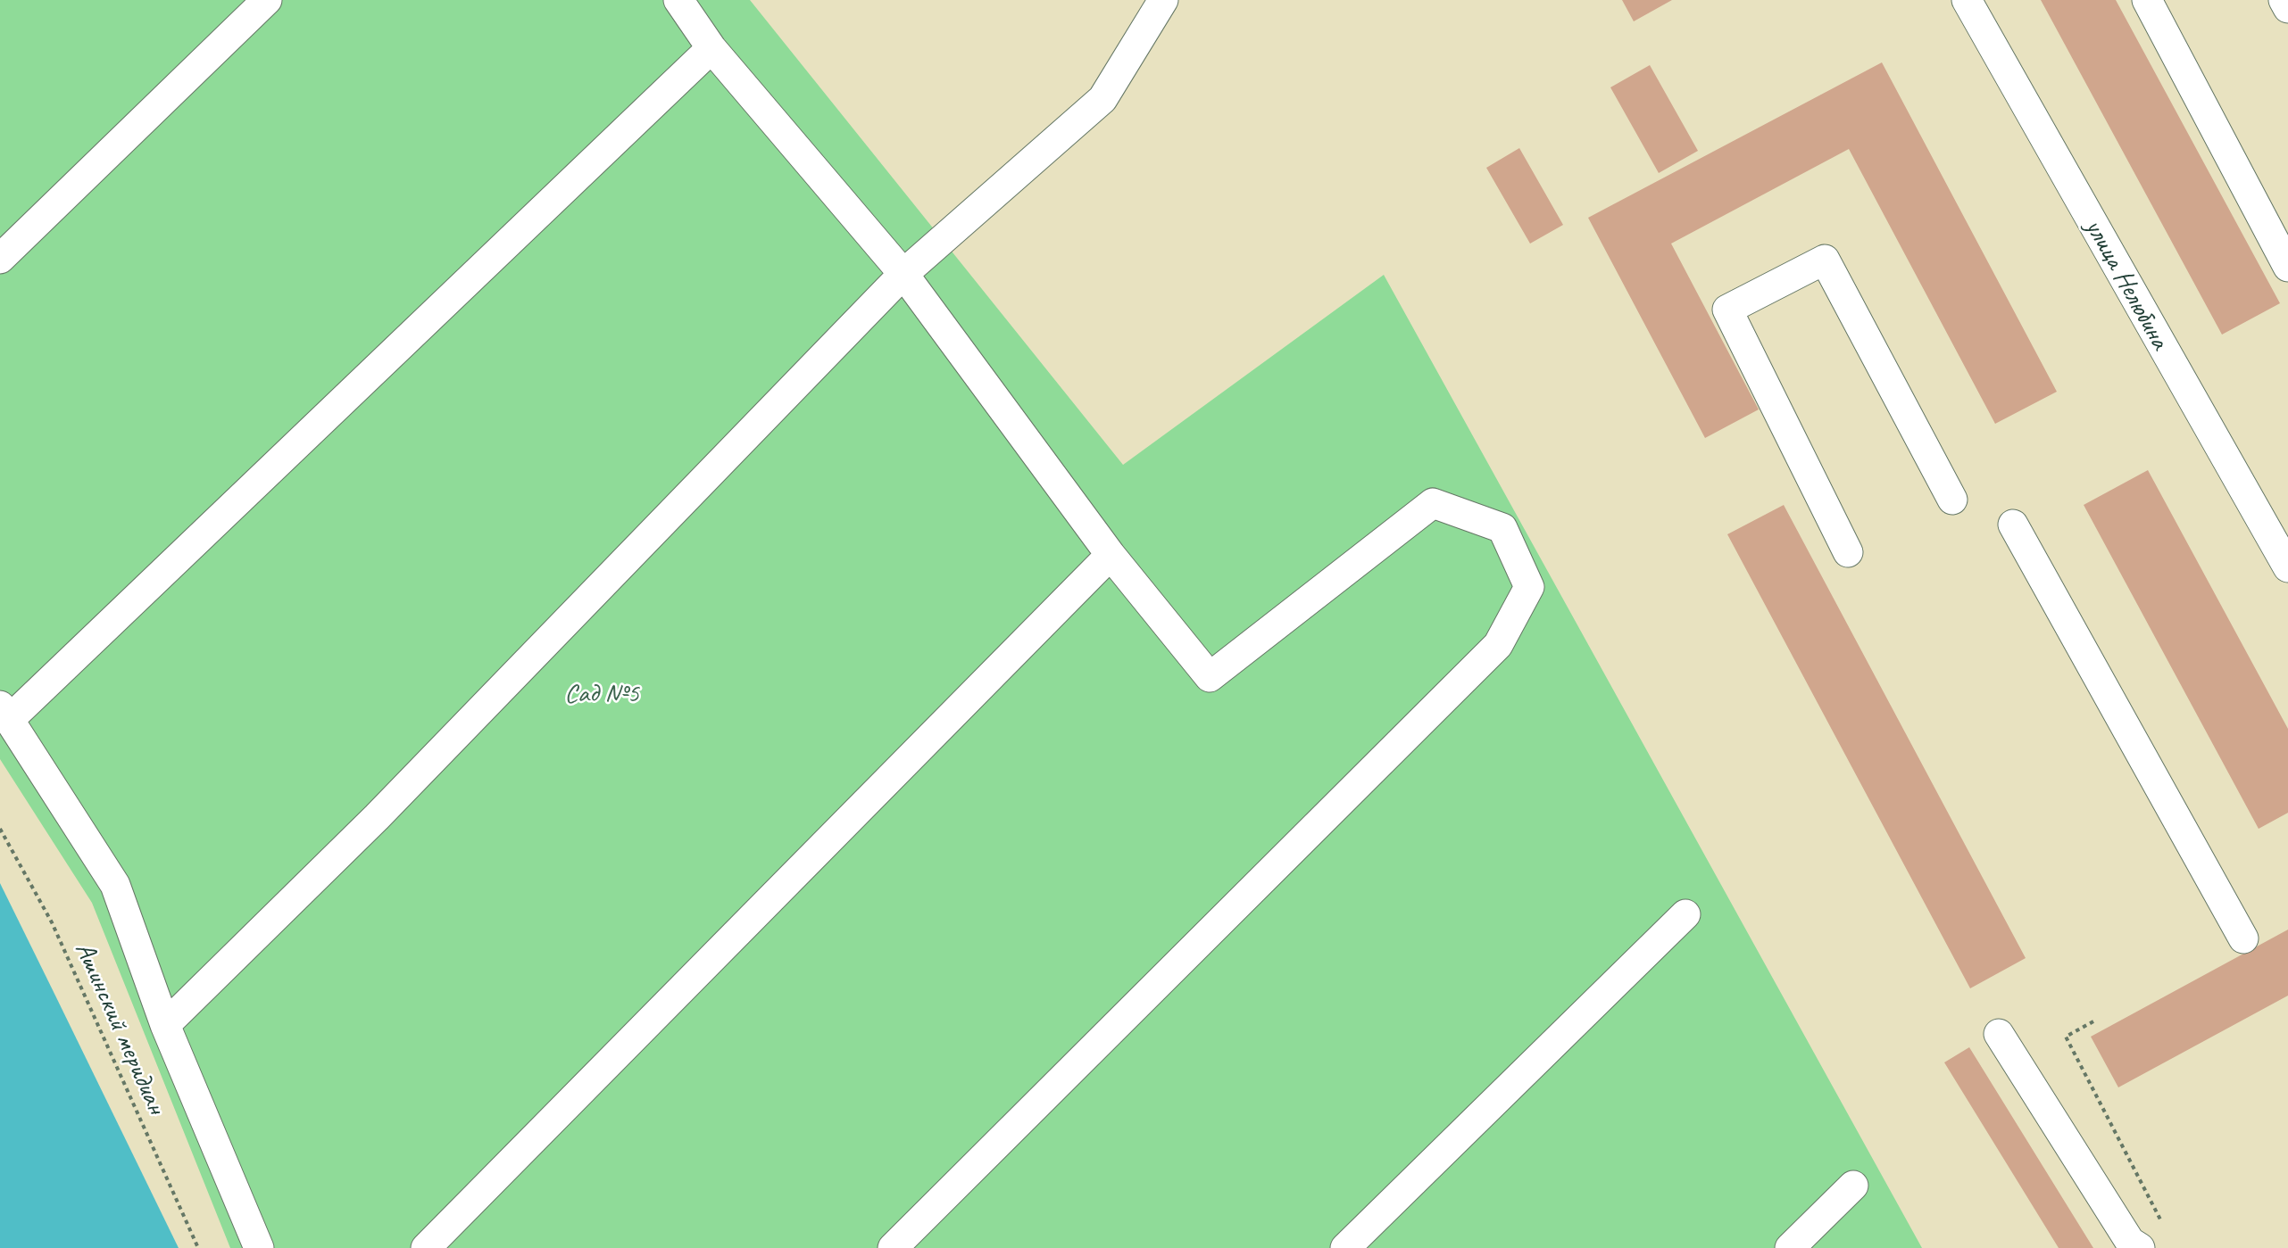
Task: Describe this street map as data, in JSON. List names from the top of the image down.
{
  "streets": {
    "street": ["улица Нелюбина"],
    "path": ["Ашинский меридиан"]
  },
  "parks": ["Сад №5"]
}
